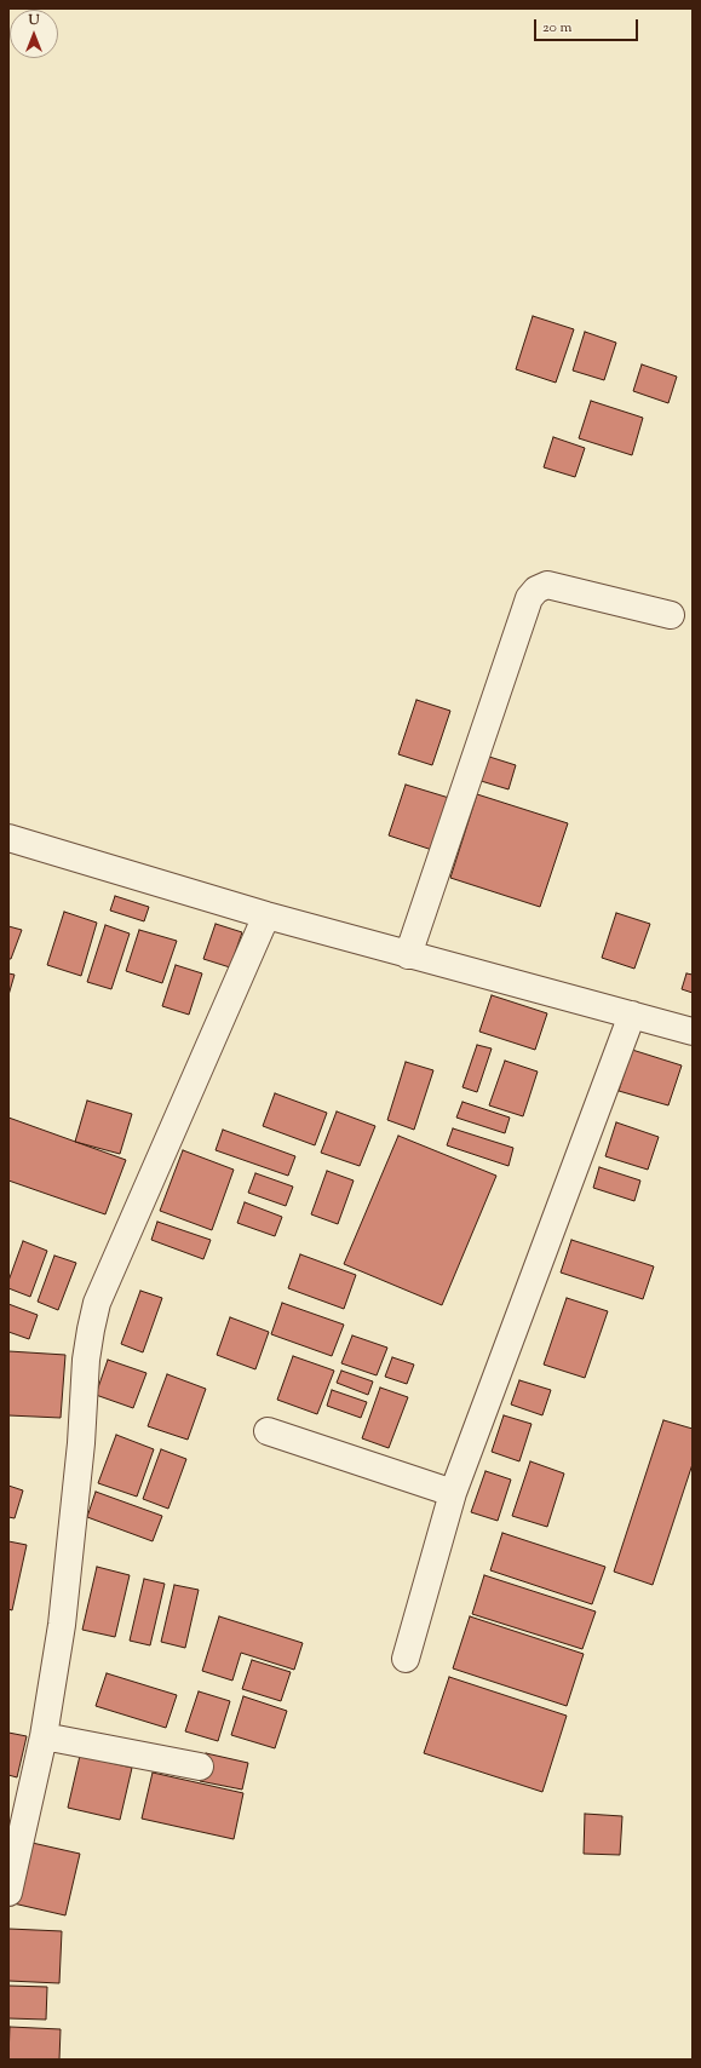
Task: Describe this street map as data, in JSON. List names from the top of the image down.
{
  "scale_bar": "20 m",
  "north": "top"
}
